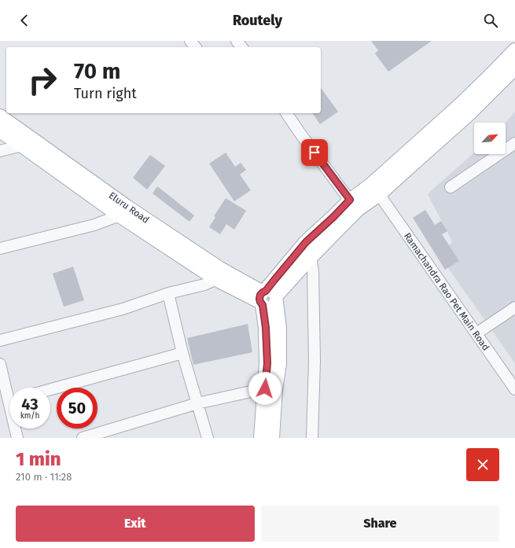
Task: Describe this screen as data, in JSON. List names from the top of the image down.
{
  "streets": {
    "main road": ["Eluru Road"],
    "street": ["Ramachandra Rao Pet Main Road"]
  },
  "north": "top right",
  "page": {
    "header": "Routely",
    "turn": ["70 m", "Turn right"],
    "speed": "43 km/h",
    "limit": "50",
    "heading": ["1 min", "210 m · 11:28"],
    "buttons": ["Exit", "Share"]
  }
}
